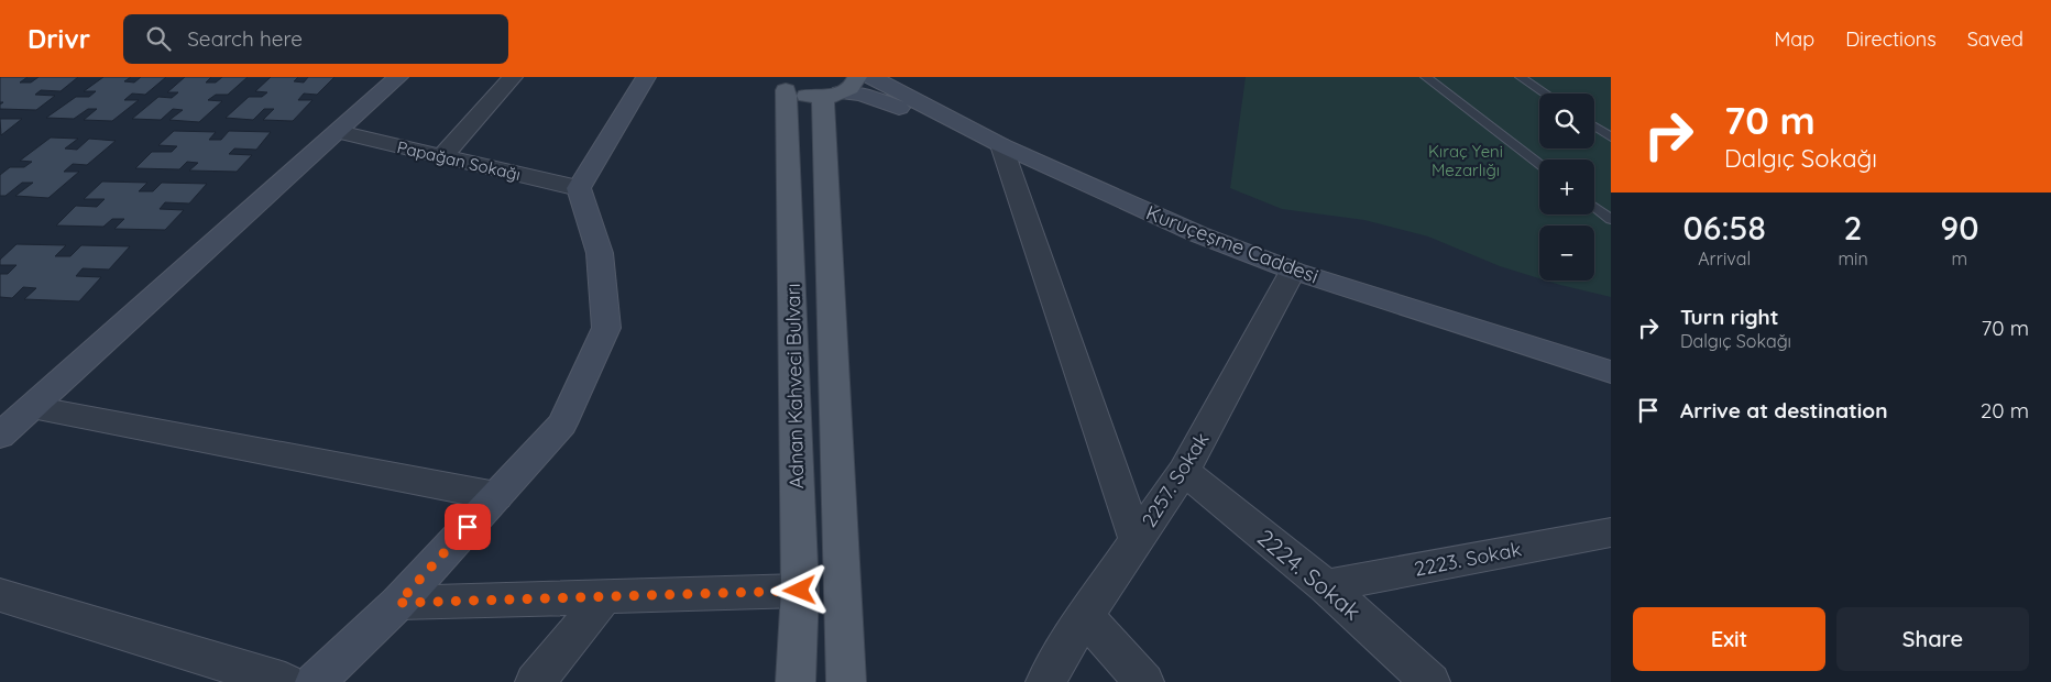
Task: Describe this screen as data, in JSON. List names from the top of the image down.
{
  "streets": {
    "main road": ["Adnan Kahveci Bulvarı"],
    "street": [
      "Papağan Sokağı",
      "Kuruçeşme Caddesi",
      "2257. Sokak",
      "2223. Sokak",
      "2224. Sokak"
    ]
  },
  "crossings": [
    ["Kuruçeşme Caddesi", "2257. Sokak"],
    ["2257. Sokak", "2224. Sokak"],
    ["2223. Sokak", "2224. Sokak"]
  ],
  "parks": ["Kıraç Yeni Mezarlığı"],
  "page": {
    "header": "Drivr",
    "search": "Search here",
    "nav": ["Map", "Directions", "Saved"],
    "turn": ["70 m", "Dalgıç Sokağı"],
    "map_buttons": ["+", "−"],
    "eta": [
      "06:58",
      "Arrival",
      "2",
      "min",
      "90",
      "m"
    ],
    "list": [
      {
        "name": "Turn right",
        "note": "Dalgıç Sokağı",
        "value": "70 m"
      },
      {
        "name": "Arrive at destination",
        "value": "20 m"
      }
    ],
    "buttons": ["Exit", "Share"]
  }
}
